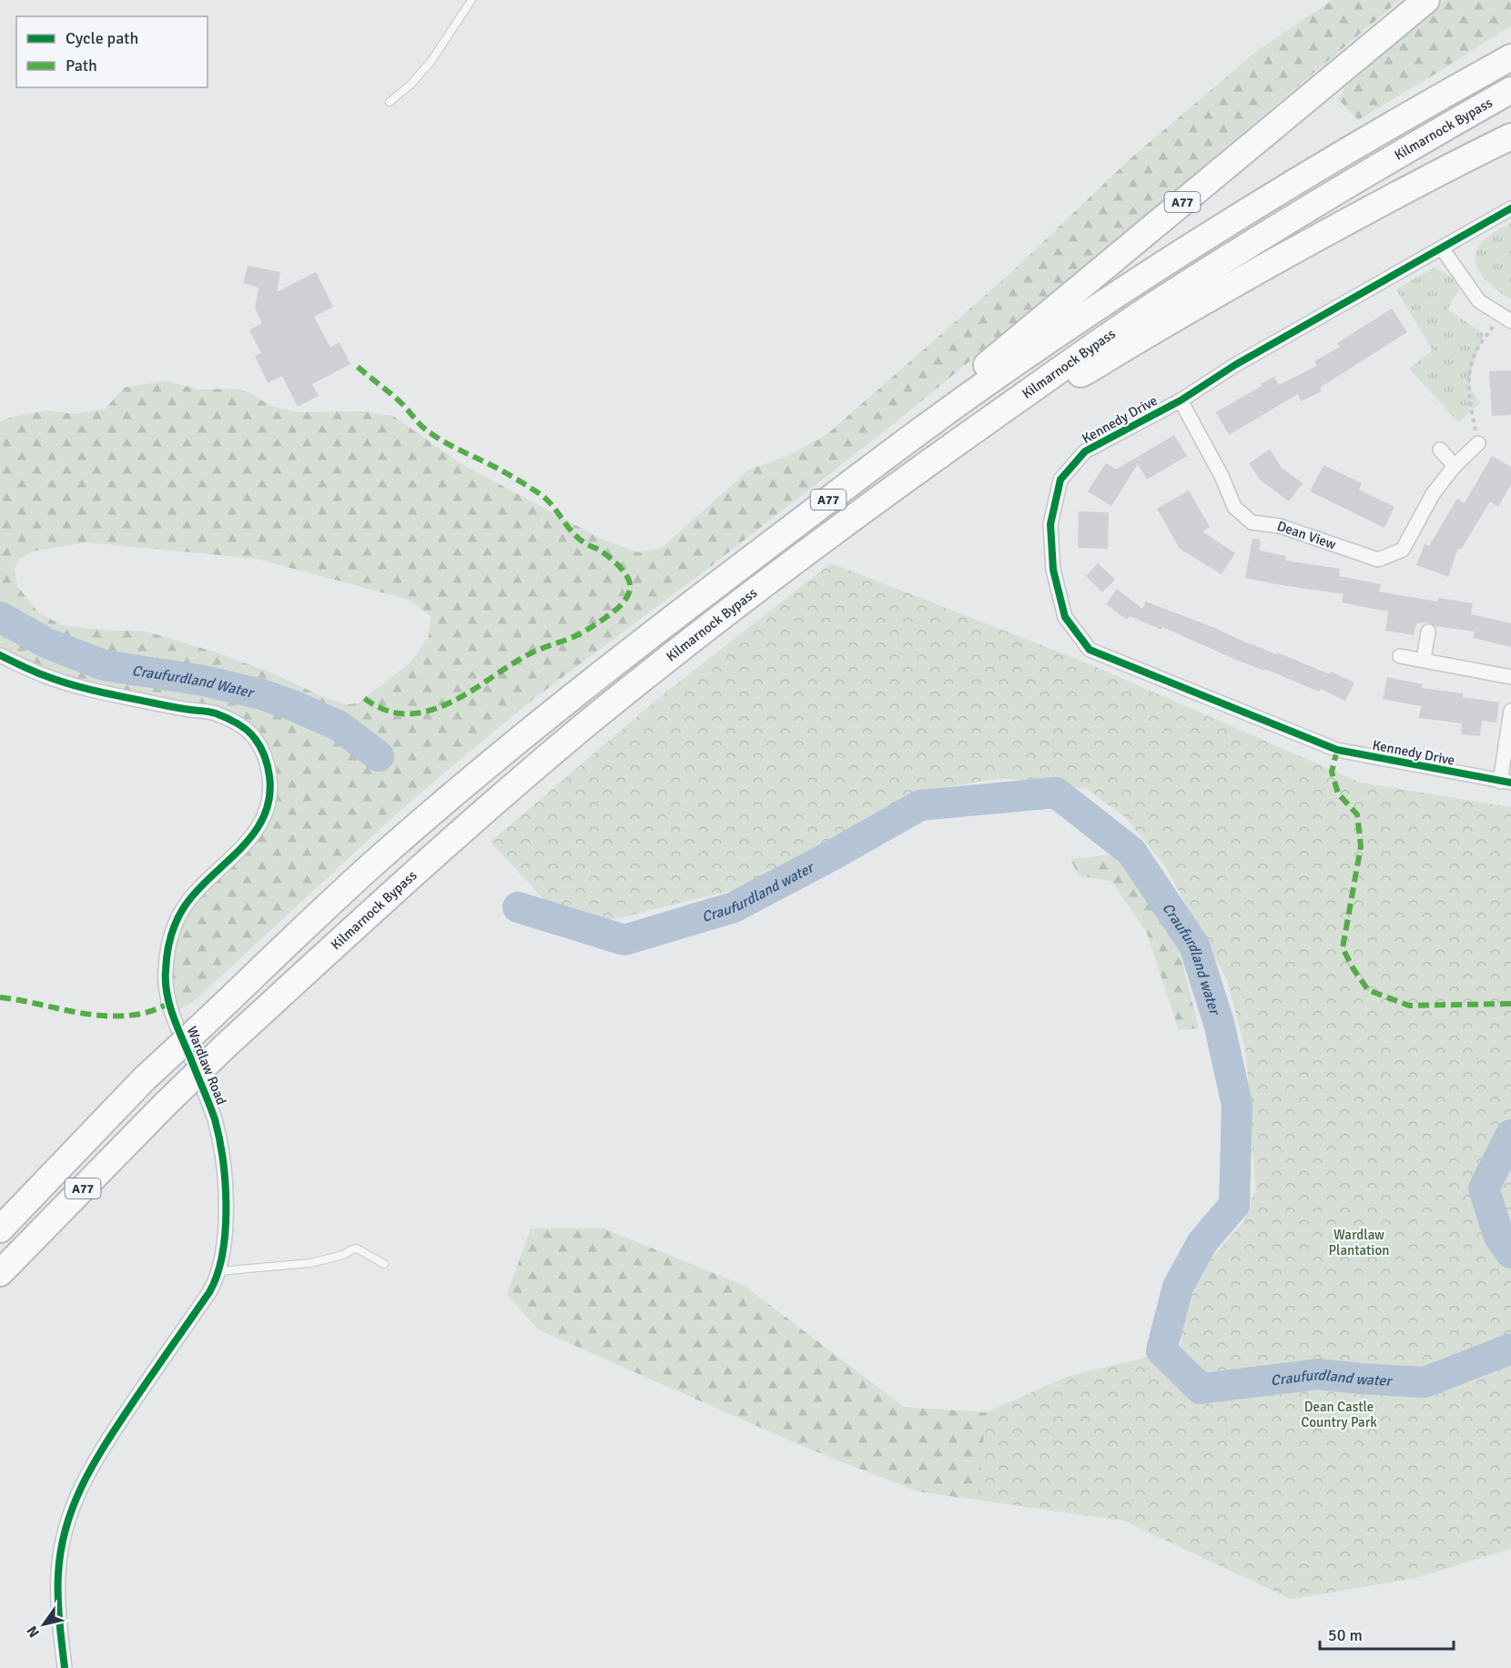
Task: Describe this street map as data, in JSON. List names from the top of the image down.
{
  "streets": {
    "highway": ["Kilmarnock Bypass", "A77"],
    "street": ["Kennedy Drive", "Dean View", "Wardlaw Road"]
  },
  "crossings": [
    ["Kilmarnock Bypass", "A77"],
    ["Kennedy Drive", "Dean View"]
  ],
  "water": ["Craufurdland Water", "Craufurdland water"],
  "parks": ["Wardlaw Plantation", "Dean Castle Country Park"],
  "legend": ["Cycle path", "Path"],
  "scale_bar": "50 m",
  "north": "bottom left"
}
